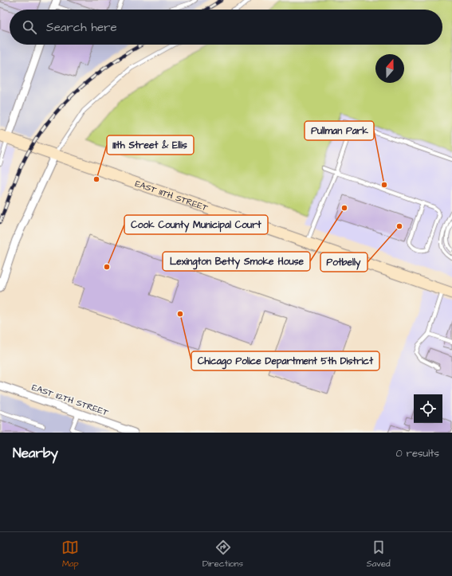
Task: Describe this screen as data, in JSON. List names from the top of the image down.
{
  "streets": {
    "main road": ["EAST 111TH STREET"],
    "street": ["EAST 112TH STREET"]
  },
  "places": [
    "111th Street & Ellis",
    "Pullman Park",
    "Lexington Betty Smoke House",
    "Potbelly",
    "Cook County Municipal Court",
    "Chicago Police Department 5th District"
  ],
  "north": "top",
  "page": {
    "search": "Search here",
    "heading": ["Nearby", "0 results"],
    "nav": ["Map", "Directions", "Saved"]
  }
}
